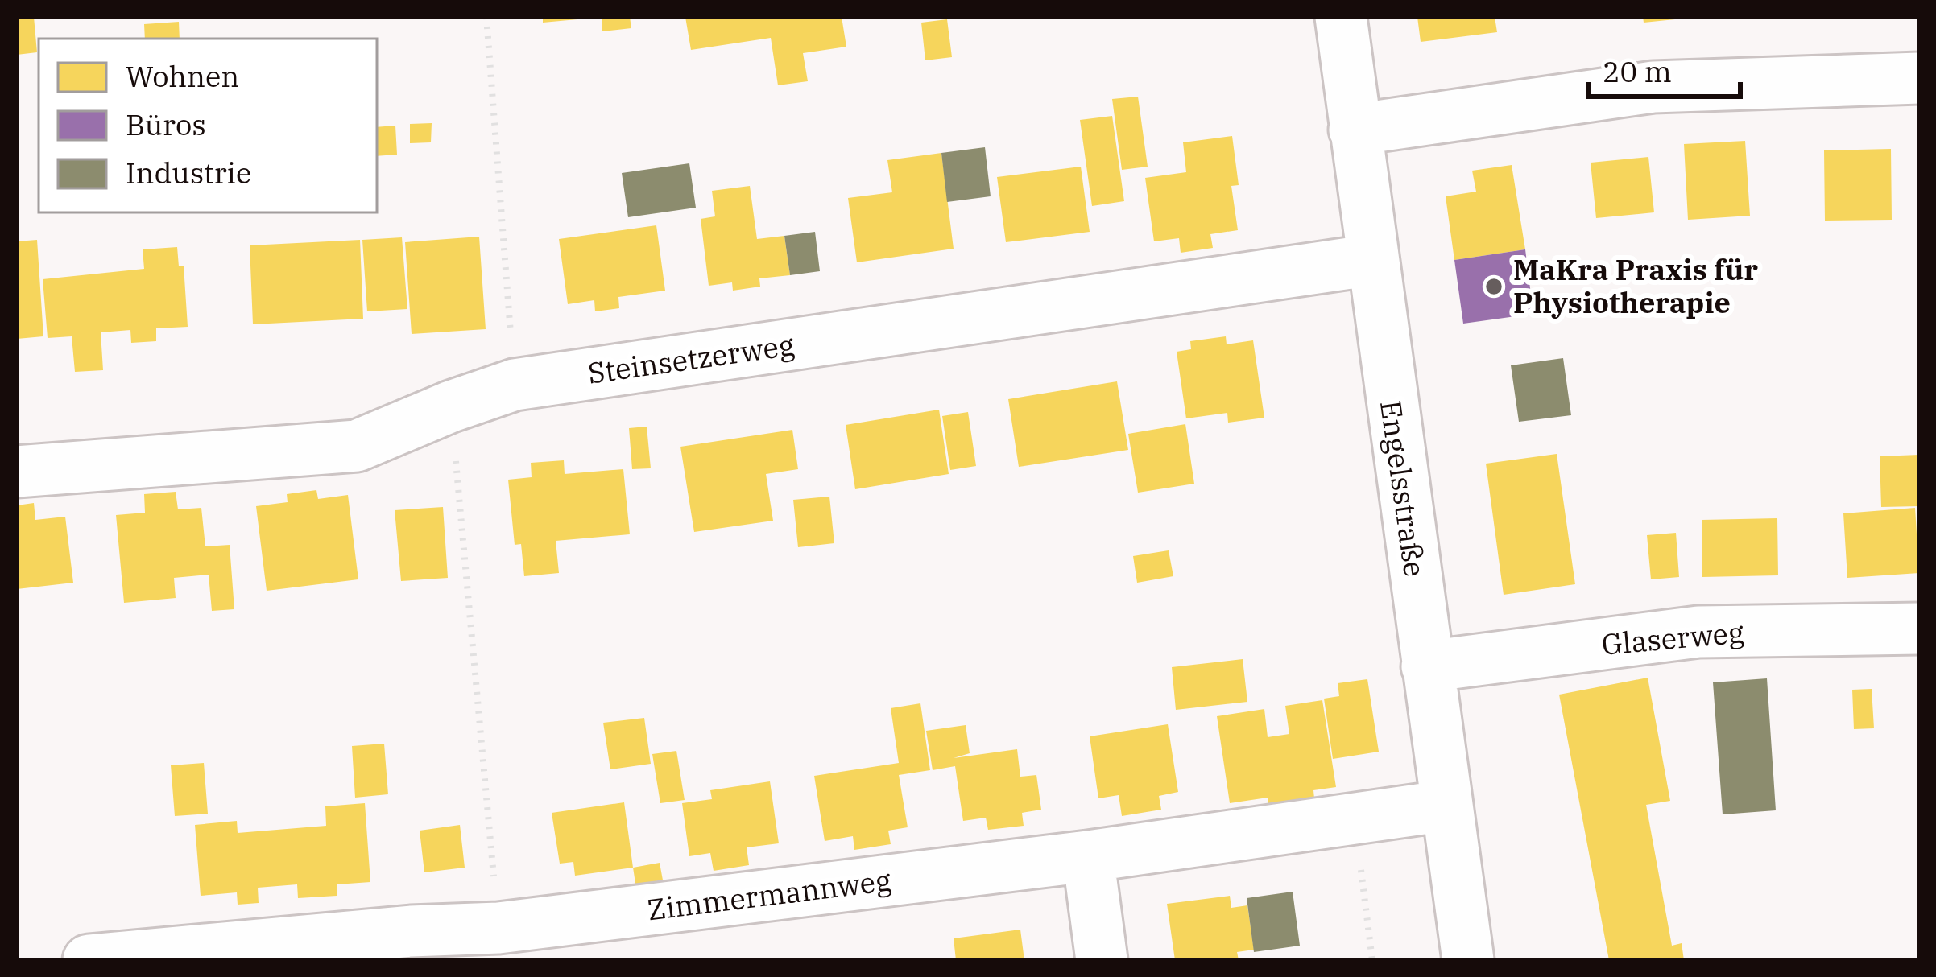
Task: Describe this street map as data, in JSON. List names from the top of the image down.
{
  "streets": {
    "street": [
      "Steinsetzerweg",
      "Engelsstraße",
      "Glaserweg",
      "Zimmermannweg"
    ]
  },
  "crossings": [
    ["Steinsetzerweg", "Engelsstraße"],
    ["Engelsstraße", "Glaserweg"],
    ["Engelsstraße", "Zimmermannweg"]
  ],
  "places": ["MaKra Praxis für Physiotherapie"],
  "legend": ["Wohnen", "Büros", "Industrie"],
  "scale_bar": "20 m"
}
